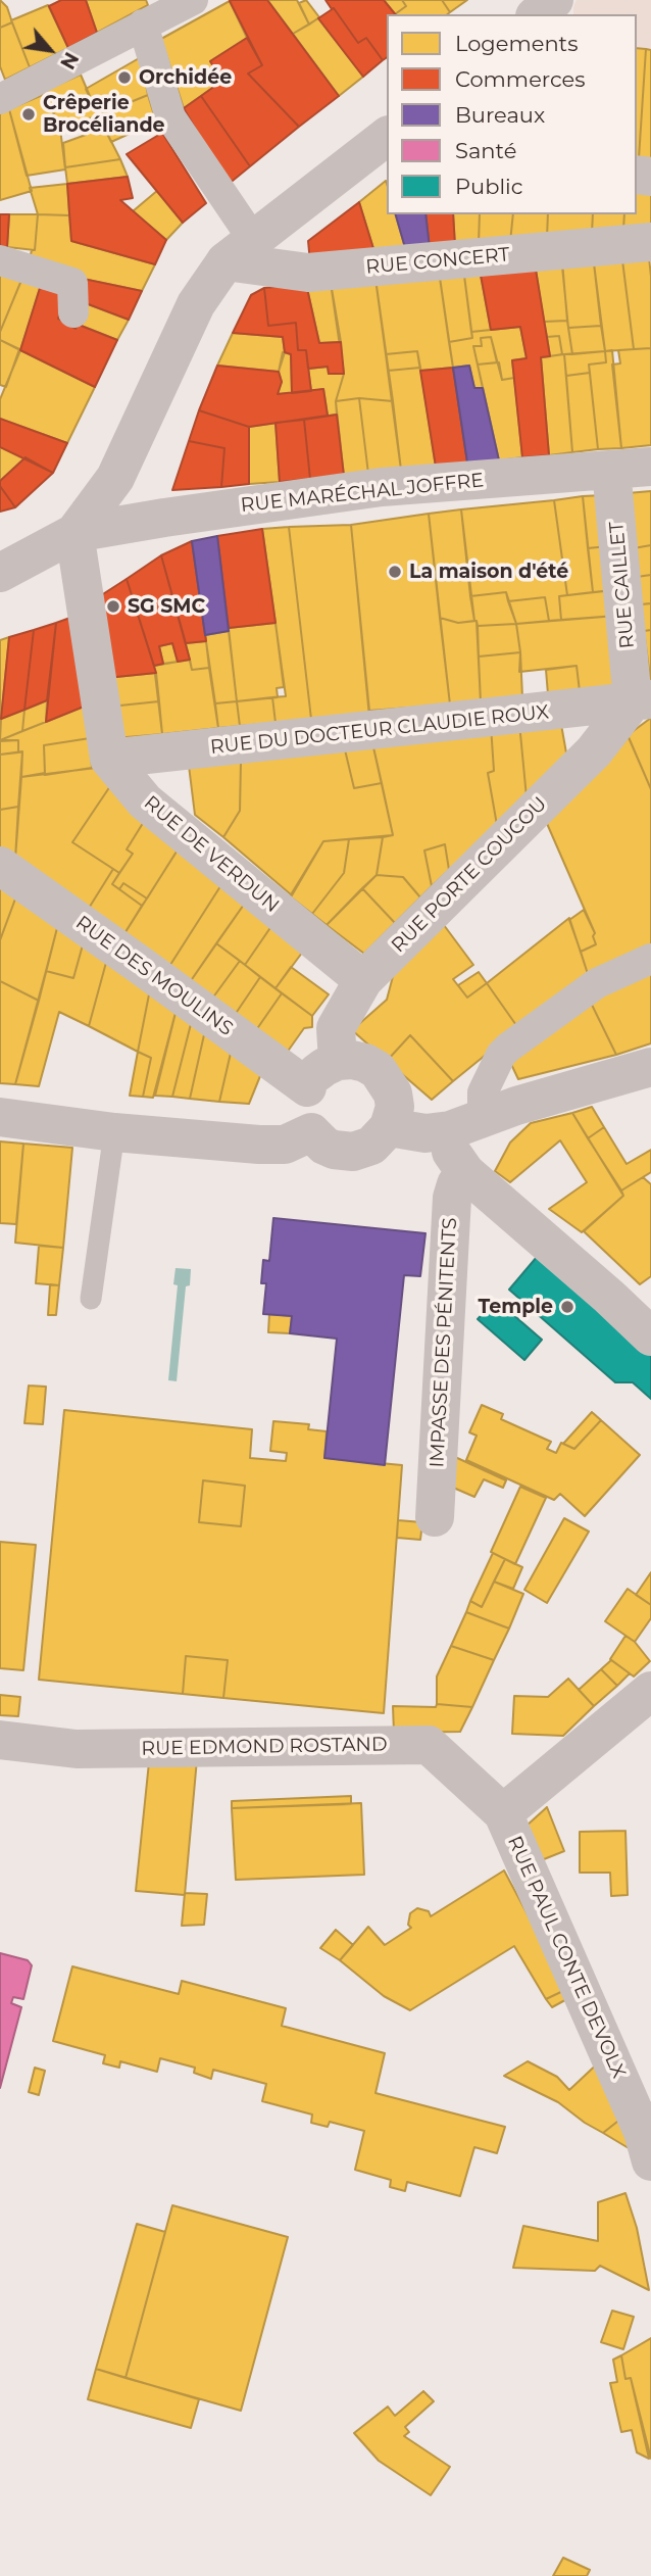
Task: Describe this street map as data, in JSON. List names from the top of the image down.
{
  "streets": {
    "street": [
      "RUE CONCERT",
      "RUE MARÉCHAL JOFFRE",
      "RUE CAILLET",
      "RUE DU DOCTEUR CLAUDIE ROUX",
      "RUE DE VERDUN",
      "RUE PORTE COUCOU",
      "RUE DES MOULINS",
      "IMPASSE DES PÉNITENTS",
      "RUE EDMOND ROSTAND",
      "RUE PAUL CONTE DEVOLX"
    ]
  },
  "crossings": [
    ["RUE MARÉCHAL JOFFRE", "RUE CAILLET"],
    ["RUE CAILLET", "RUE DU DOCTEUR CLAUDIE ROUX"],
    ["RUE CAILLET", "RUE PORTE COUCOU"],
    ["RUE DU DOCTEUR CLAUDIE ROUX", "RUE DE VERDUN"],
    ["RUE DU DOCTEUR CLAUDIE ROUX", "RUE PORTE COUCOU"],
    ["RUE DE VERDUN", "RUE PORTE COUCOU"],
    ["RUE PORTE COUCOU", "RUE DES MOULINS"],
    ["RUE EDMOND ROSTAND", "RUE PAUL CONTE DEVOLX"]
  ],
  "places": [
    "Orchidée",
    "Crêperie Brocéliande",
    "La maison d'été",
    "SG SMC",
    "Temple"
  ],
  "legend": [
    "Logements",
    "Commerces",
    "Bureaux",
    "Santé",
    "Public"
  ],
  "north": "bottom right"
}
